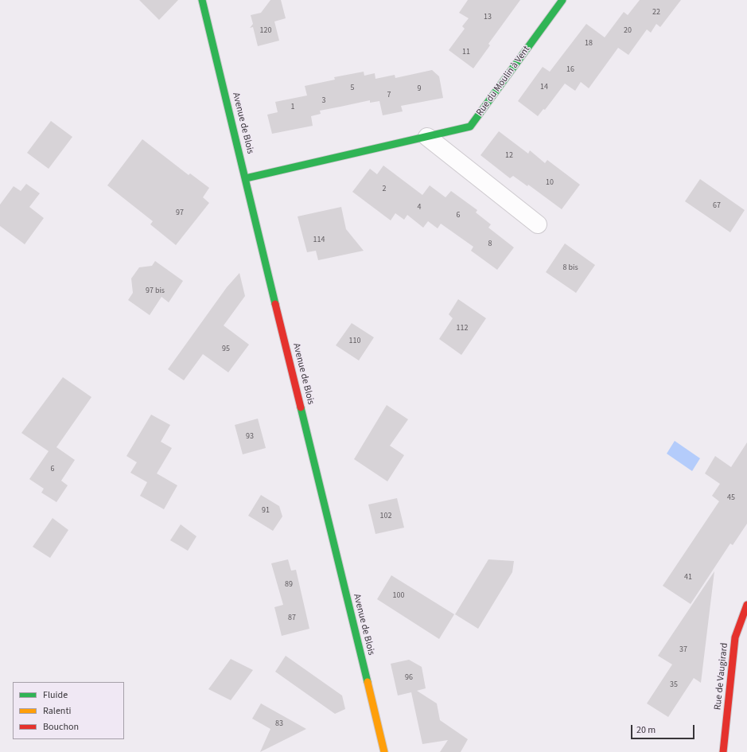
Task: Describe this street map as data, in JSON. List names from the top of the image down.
{
  "streets": {
    "main road": ["Rue du Moulin à Vent", "Avenue de Blois", "Rue de Vaugirard"]
  },
  "crossings": [
    ["Rue du Moulin à Vent", "Avenue de Blois"]
  ],
  "house_numbers": [
    "22",
    "13",
    "120",
    "20",
    "18",
    "11",
    "16",
    "14",
    "5",
    "9",
    "7",
    "3",
    "1",
    "12",
    "10",
    "2",
    "67",
    "4",
    "97",
    "6",
    "114",
    "8",
    "8 bis",
    "97 bis",
    "112",
    "110",
    "95",
    "93",
    "6",
    "45",
    "91",
    "102",
    "41",
    "89",
    "100",
    "87",
    "37",
    "96",
    "35",
    "83"
  ],
  "legend": ["Fluide", "Ralenti", "Bouchon"],
  "scale_bar": "20 m"
}
